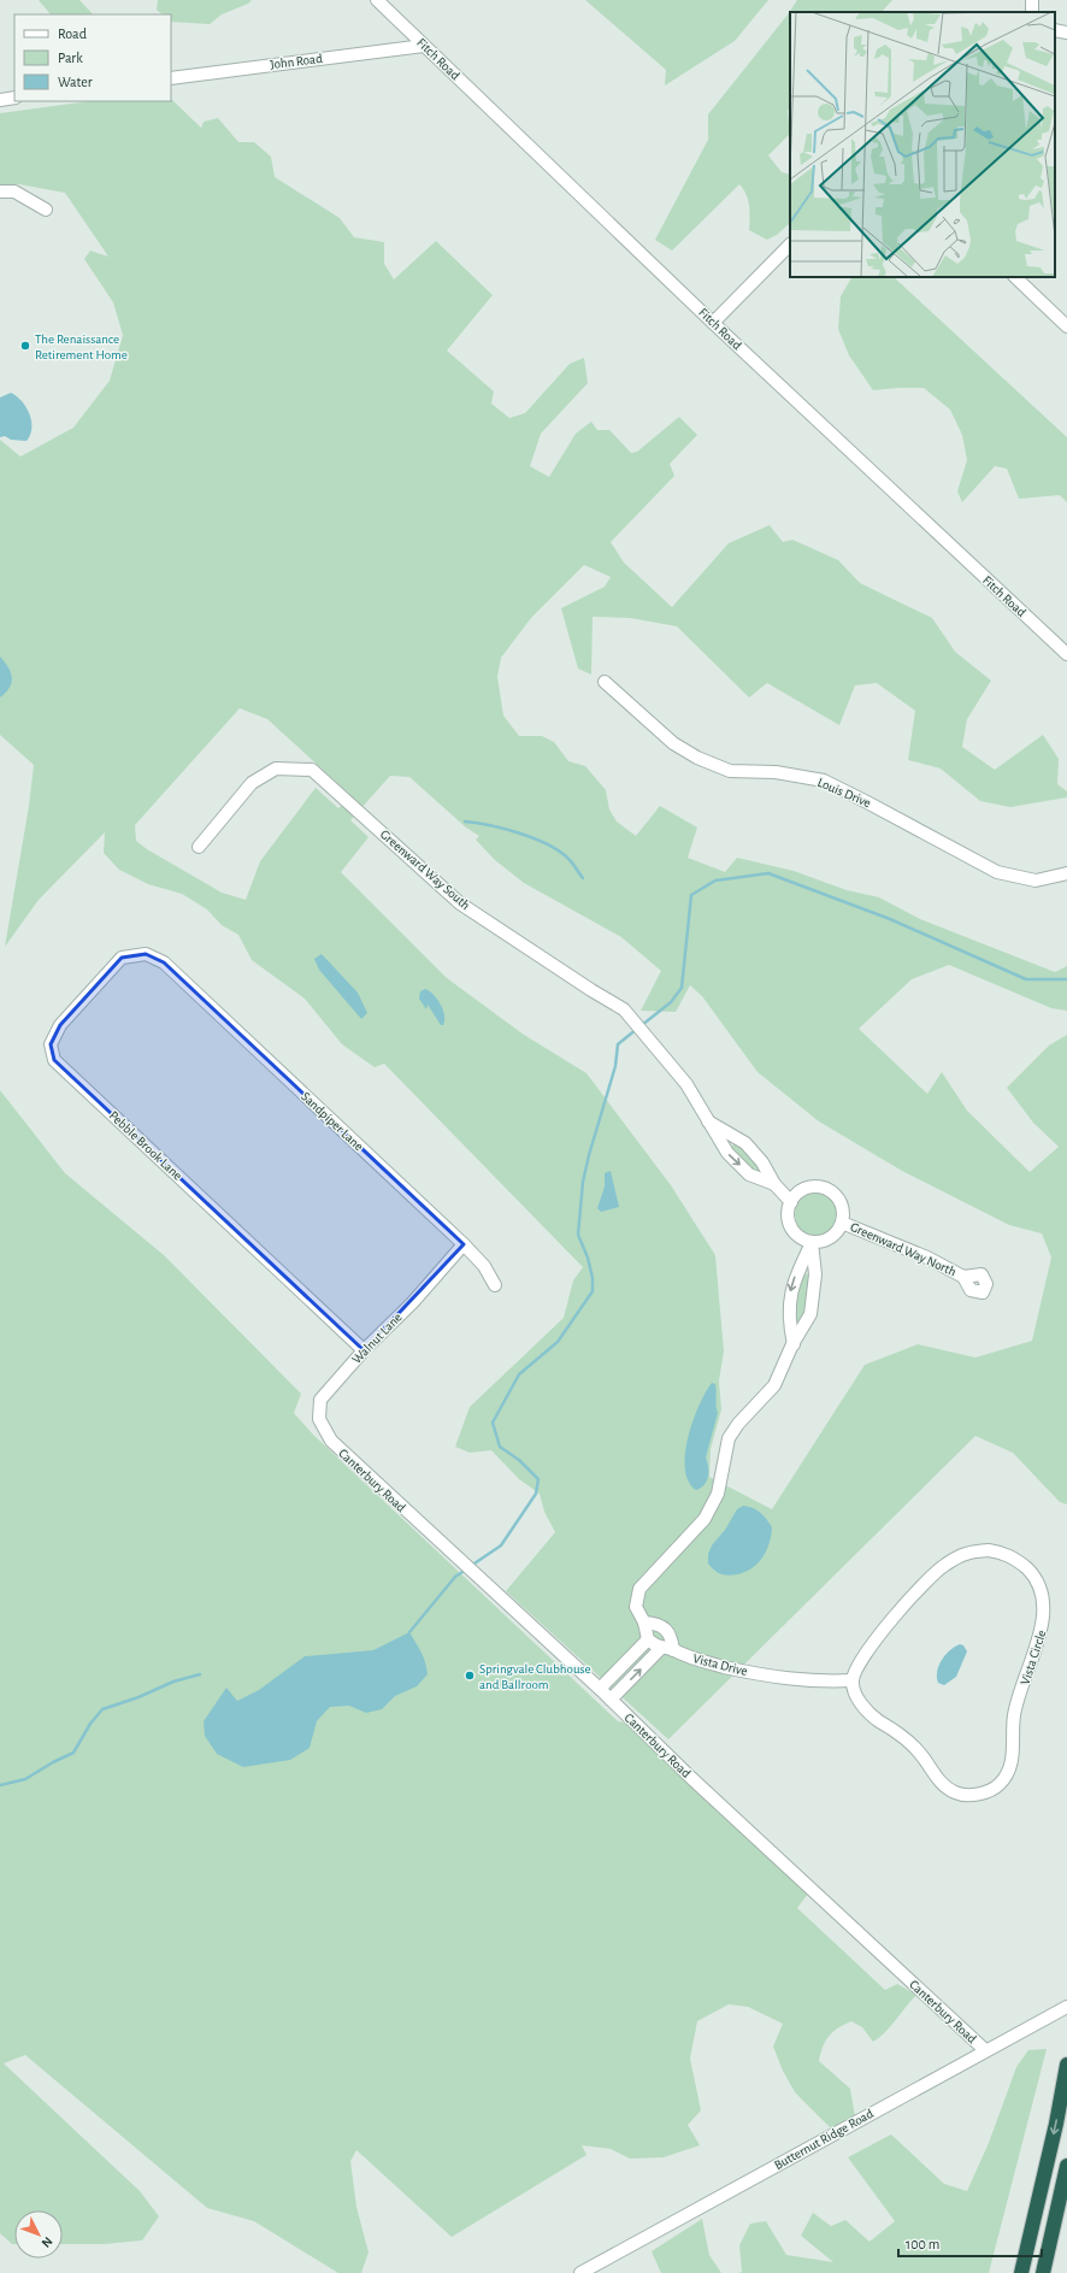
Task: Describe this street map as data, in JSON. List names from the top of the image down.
{
  "streets": {
    "street": [
      "Fitch Road",
      "John Road",
      "Louis Drive",
      "Greenward Way South",
      "Sandpiper Lane",
      "Pebble Brook Lane",
      "Greenward Way North",
      "Walnut Lane",
      "Canterbury Road",
      "Vista Circle",
      "Vista Drive",
      "Butternut Ridge Road"
    ]
  },
  "crossings": [
    ["Fitch Road", "John Road"],
    ["Greenward Way South", "Greenward Way North"],
    ["Sandpiper Lane", "Pebble Brook Lane"],
    ["Sandpiper Lane", "Walnut Lane"],
    ["Pebble Brook Lane", "Walnut Lane"],
    ["Walnut Lane", "Canterbury Road"],
    ["Canterbury Road", "Butternut Ridge Road"],
    ["Vista Circle", "Vista Drive"]
  ],
  "places": ["The Renaissance Retirement Home", "Springvale Clubhouse and Ballroom"],
  "legend": ["Road", "Park", "Water"],
  "scale_bar": "100 m",
  "north": "bottom right"
}
